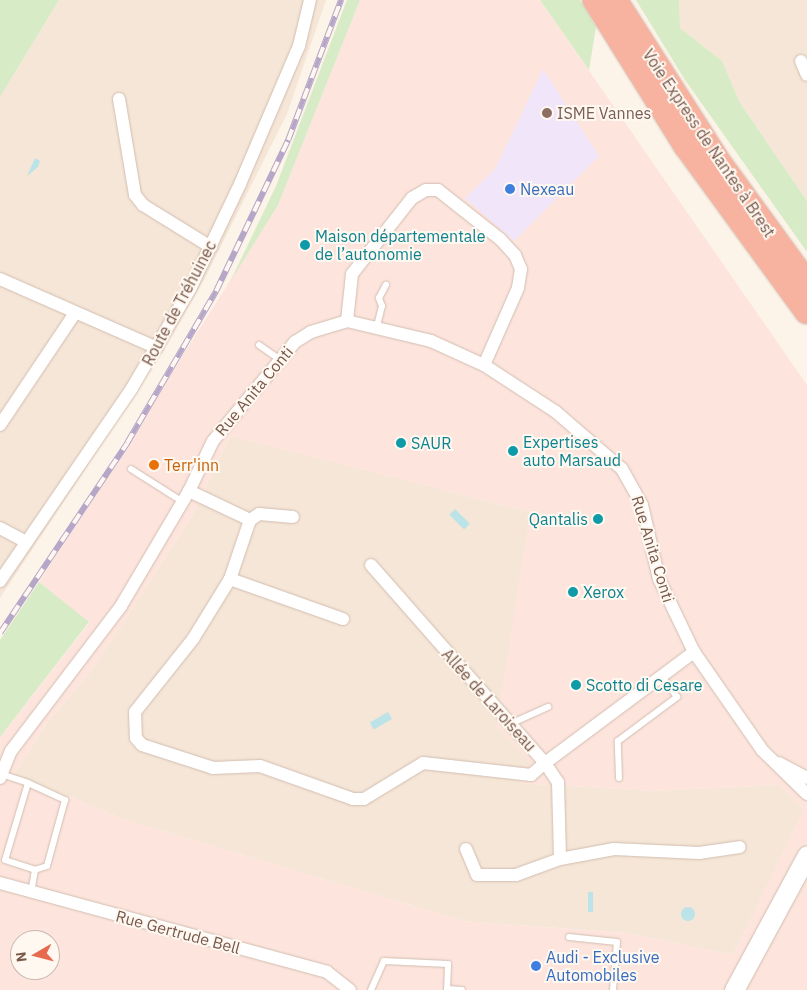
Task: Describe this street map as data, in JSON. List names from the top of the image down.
{
  "streets": {
    "highway": ["Voie Express de Nantes à Brest"],
    "street": [
      "Route de Tréhuinec",
      "Rue Anita Conti",
      "Allée de Laroiseau",
      "Rue Gertrude Bell"
    ]
  },
  "crossings": [
    ["Rue Anita Conti", "Allée de Laroiseau"]
  ],
  "places": [
    "ISME Vannes",
    "Nexeau",
    "Maison départementale de l’autonomie",
    "SAUR",
    "Expertises auto Marsaud",
    "Terr'inn",
    "Qantalis",
    "Xerox",
    "Scotto di Cesare",
    "Audi - Exclusive Automobiles"
  ],
  "north": "left"
}
